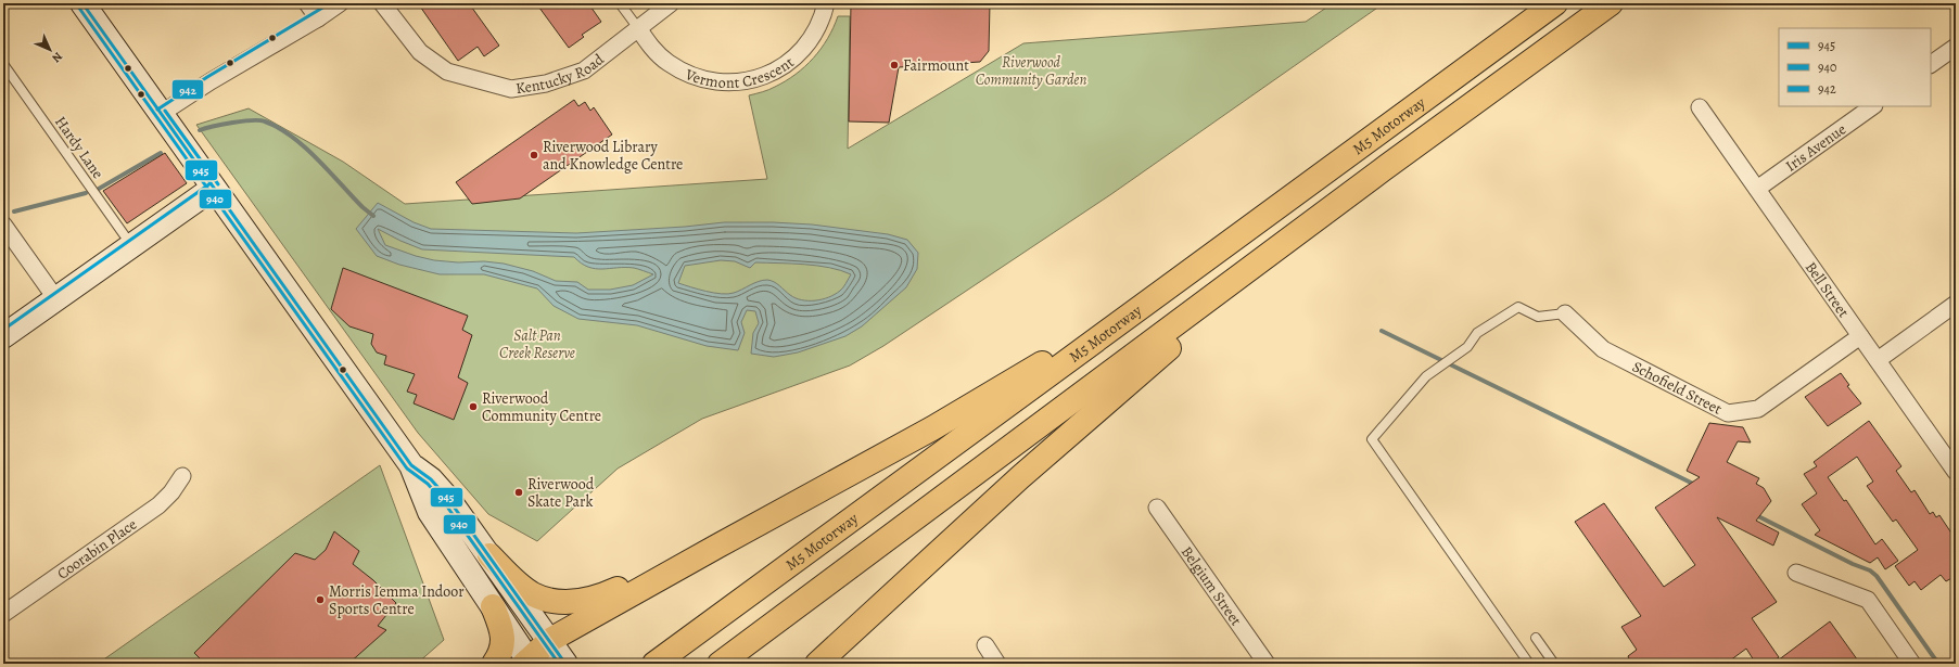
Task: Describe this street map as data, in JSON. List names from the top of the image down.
{
  "streets": {
    "highway": ["M5 Motorway"],
    "street": [
      "Vermont Crescent",
      "Kentucky Road",
      "Iris Avenue",
      "Bell Street",
      "Schofield Street",
      "Coorabin Place",
      "Belgium Street"
    ],
    "lane": ["Hardy Lane"]
  },
  "crossings": [
    ["Vermont Crescent", "Kentucky Road"],
    ["Iris Avenue", "Bell Street"],
    ["Bell Street", "Schofield Street"]
  ],
  "parks": ["Riverwood Community Garden", "Salt Pan Creek Reserve"],
  "places": [
    "Fairmount",
    "Riverwood Library and Knowledge Centre",
    "Riverwood Community Centre",
    "Riverwood Skate Park",
    "Morris Iemma Indoor Sports Centre"
  ],
  "lines": ["transit line 945", "transit line 942", "transit line 940"],
  "legend": ["945", "940", "942"],
  "north": "bottom right"
}
